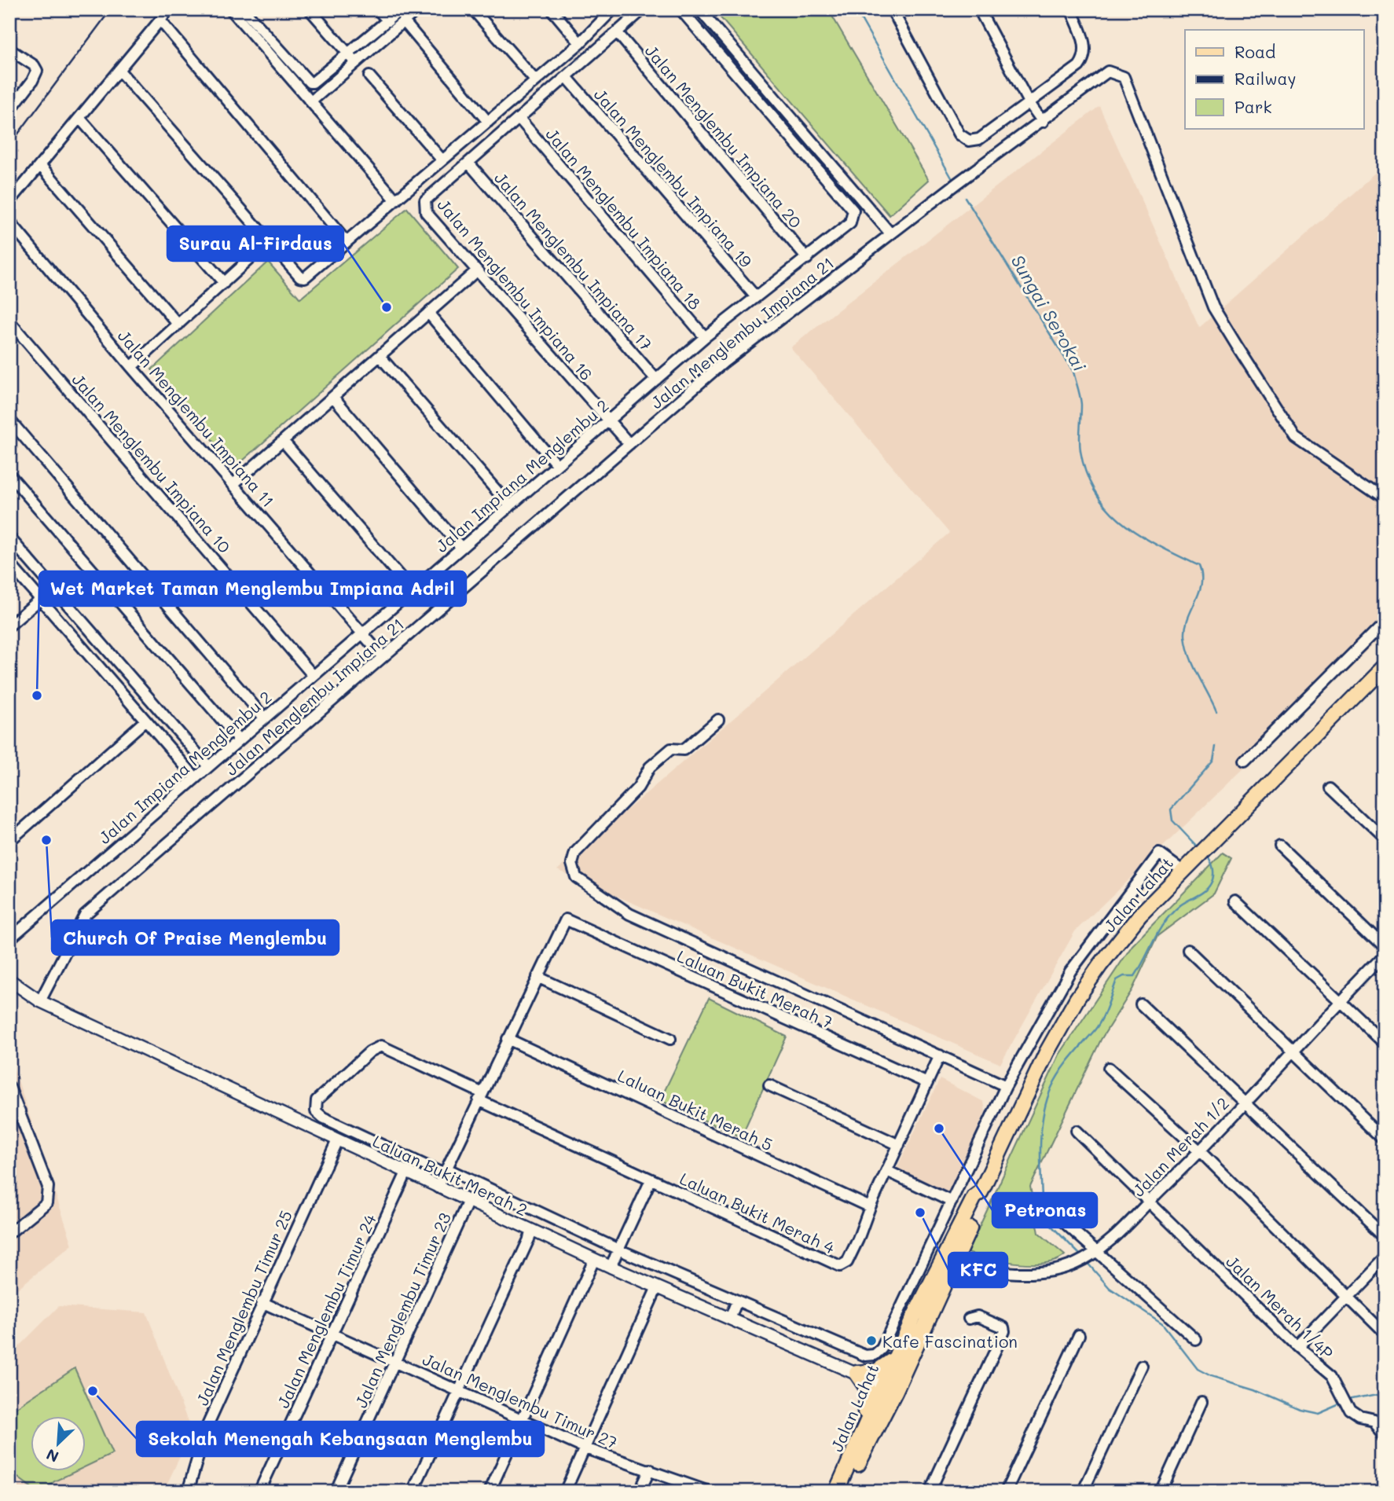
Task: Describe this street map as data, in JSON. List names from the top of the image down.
{
  "streets": {
    "main road": ["Jalan Lahat"],
    "street": [
      "Jalan Menglembu Impiana 20",
      "Jalan Menglembu Impiana 19",
      "Jalan Menglembu Impiana 18",
      "Jalan Menglembu Impiana 17",
      "Jalan Menglembu Impiana 16",
      "Jalan Menglembu Impiana 21",
      "Jalan Menglembu Impiana 11",
      "Jalan Menglembu Impiana 10",
      "Jalan Impiana Menglembu 2",
      "Laluan Bukit Merah 7",
      "Laluan Bukit Merah 5",
      "Jalan Merah 1/2",
      "Laluan Bukit Merah 2",
      "Laluan Bukit Merah 4",
      "Jalan Merah 1/4P",
      "Jalan Menglembu Timur 25",
      "Jalan Menglembu Timur 23",
      "Jalan Menglembu Timur 24",
      "Jalan Menglembu Timur 27"
    ]
  },
  "crossings": [
    ["Jalan Menglembu Impiana 20", "Jalan Impiana Menglembu 2"],
    ["Jalan Menglembu Impiana 19", "Jalan Impiana Menglembu 2"],
    ["Jalan Menglembu Impiana 18", "Jalan Impiana Menglembu 2"],
    ["Jalan Menglembu Impiana 17", "Jalan Menglembu Impiana 16"],
    ["Jalan Menglembu Impiana 17", "Jalan Impiana Menglembu 2"],
    ["Jalan Menglembu Impiana 16", "Jalan Menglembu Impiana 21"],
    ["Jalan Menglembu Impiana 16", "Jalan Impiana Menglembu 2"],
    ["Jalan Menglembu Impiana 21", "Jalan Menglembu Impiana 11"],
    ["Jalan Menglembu Impiana 21", "Laluan Bukit Merah 2"],
    ["Jalan Menglembu Impiana 11", "Jalan Impiana Menglembu 2"],
    ["Jalan Menglembu Impiana 10", "Jalan Impiana Menglembu 2"],
    ["Jalan Lahat", "Jalan Merah 1/2"],
    ["Jalan Lahat", "Laluan Bukit Merah 2"],
    ["Laluan Bukit Merah 7", "Laluan Bukit Merah 4"],
    ["Laluan Bukit Merah 5", "Laluan Bukit Merah 4"],
    ["Jalan Merah 1/2", "Jalan Merah 1/4P"],
    ["Laluan Bukit Merah 2", "Laluan Bukit Merah 4"],
    ["Laluan Bukit Merah 2", "Jalan Menglembu Timur 25"],
    ["Laluan Bukit Merah 2", "Jalan Menglembu Timur 23"],
    ["Laluan Bukit Merah 2", "Jalan Menglembu Timur 24"],
    ["Jalan Menglembu Timur 25", "Jalan Menglembu Timur 27"],
    ["Jalan Menglembu Timur 23", "Jalan Menglembu Timur 27"],
    ["Jalan Menglembu Timur 24", "Jalan Menglembu Timur 27"]
  ],
  "water": ["Sungai Serokai"],
  "places": [
    "Surau Al-Firdaus",
    "Wet Market Taman Menglembu Impiana Adril",
    "Church Of Praise Menglembu",
    "Petronas",
    "KFC",
    "Kafe Fascination",
    "Sekolah Menengah Kebangsaan Menglembu"
  ],
  "legend": ["Road", "Railway", "Park"],
  "north": "bottom left"
}
